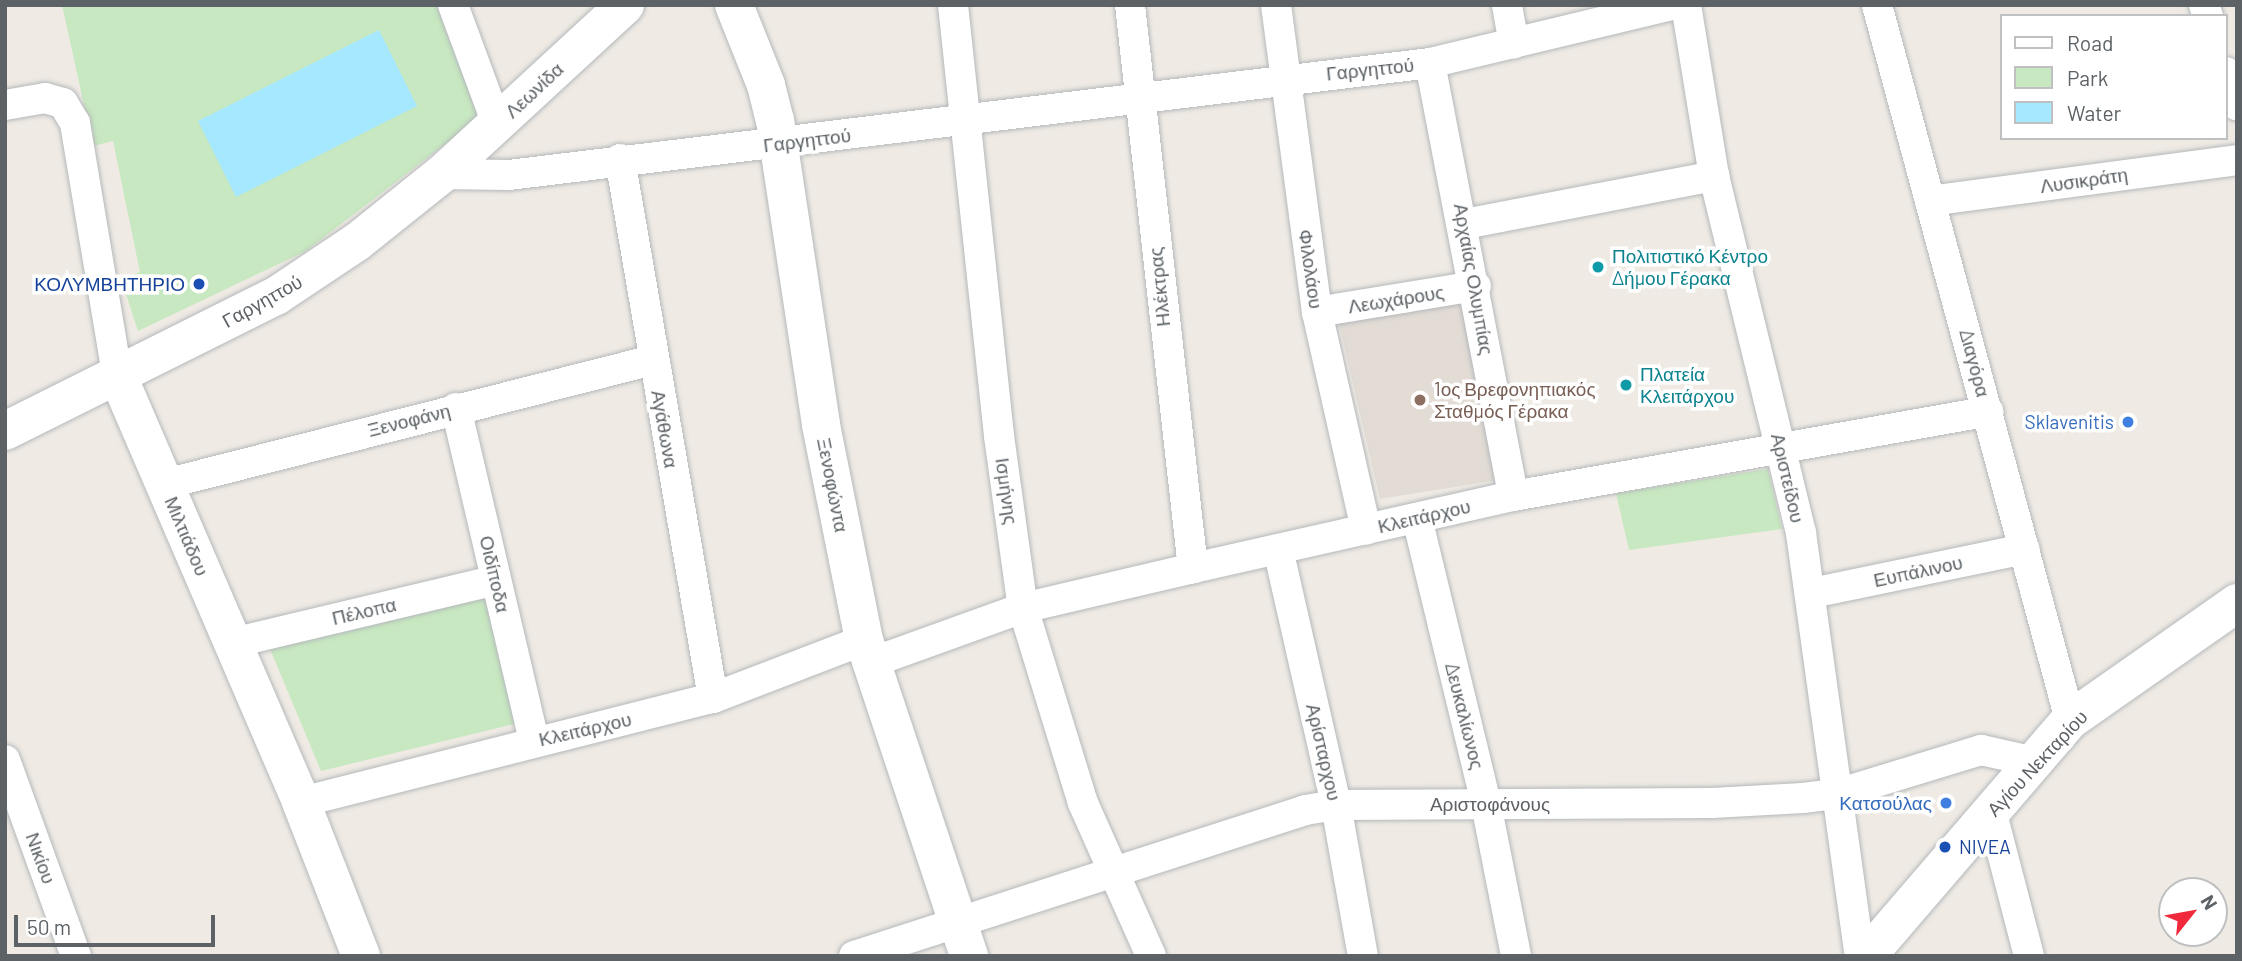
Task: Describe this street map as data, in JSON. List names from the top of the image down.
{
  "streets": {
    "street": [
      "Γαργηττού",
      "Λεωνίδα",
      "Λυσικράτη",
      "Φιλολάου",
      "Αρχαίας Ολυμπίας",
      "Ηλέκτρας",
      "Λεωχάρους",
      "Διαγόρα",
      "Ξενοφάνη",
      "Αγάθωνα",
      "Αριστείδου",
      "Ξενοφώντα",
      "Ισμήνης",
      "Κλειτάρχου",
      "Μιλτιάδου",
      "Ευπάλινου",
      "Οιδίποδα",
      "Πέλοπα",
      "Δευκαλίωνος",
      "Αρίσταρχου",
      "Αγίου Νεκταρίου",
      "Αριστοφάνους",
      "Νικίου"
    ]
  },
  "crossings": [
    ["Γαργηττού", "Λεωνίδα"],
    ["Γαργηττού", "Φιλολάου"],
    ["Γαργηττού", "Αρχαίας Ολυμπίας"],
    ["Γαργηττού", "Ηλέκτρας"],
    ["Γαργηττού", "Αγάθωνα"],
    ["Γαργηττού", "Ξενοφώντα"],
    ["Γαργηττού", "Ισμήνης"],
    ["Γαργηττού", "Μιλτιάδου"],
    ["Λυσικράτη", "Διαγόρα"],
    ["Φιλολάου", "Λεωχάρους"],
    ["Φιλολάου", "Κλειτάρχου"],
    ["Αρχαίας Ολυμπίας", "Λεωχάρους"],
    ["Αρχαίας Ολυμπίας", "Κλειτάρχου"],
    ["Ηλέκτρας", "Κλειτάρχου"],
    ["Διαγόρα", "Κλειτάρχου"],
    ["Διαγόρα", "Ευπάλινου"],
    ["Διαγόρα", "Αγίου Νεκταρίου"],
    ["Ξενοφάνη", "Αγάθωνα"],
    ["Ξενοφάνη", "Μιλτιάδου"],
    ["Ξενοφάνη", "Οιδίποδα"],
    ["Αγάθωνα", "Κλειτάρχου"],
    ["Αριστείδου", "Κλειτάρχου"],
    ["Αριστείδου", "Ευπάλινου"],
    ["Αριστείδου", "Αριστοφάνους"],
    ["Ξενοφώντα", "Κλειτάρχου"],
    ["Ξενοφώντα", "Αριστοφάνους"],
    ["Ισμήνης", "Κλειτάρχου"],
    ["Ισμήνης", "Αριστοφάνους"],
    ["Κλειτάρχου", "Μιλτιάδου"],
    ["Κλειτάρχου", "Οιδίποδα"],
    ["Κλειτάρχου", "Δευκαλίωνος"],
    ["Κλειτάρχου", "Αρίσταρχου"],
    ["Μιλτιάδου", "Πέλοπα"],
    ["Οιδίποδα", "Πέλοπα"],
    ["Δευκαλίωνος", "Αριστοφάνους"],
    ["Αρίσταρχου", "Αριστοφάνους"],
    ["Αγίου Νεκταρίου", "Αριστοφάνους"]
  ],
  "places": [
    "Πολιτιστικό Κέντρο Δήμου Γέρακα",
    "ΚΟΛΥΜΒΗΤΗΡΙΟ",
    "Πλατεία Κλειτάρχου",
    "1ος Βρεφονηπιακός Σταθμός Γέρακα",
    "Sklavenitis",
    "Κατσούλας",
    "NIVEA"
  ],
  "legend": ["Road", "Park", "Water"],
  "scale_bar": "50 m",
  "north": "top right"
}
